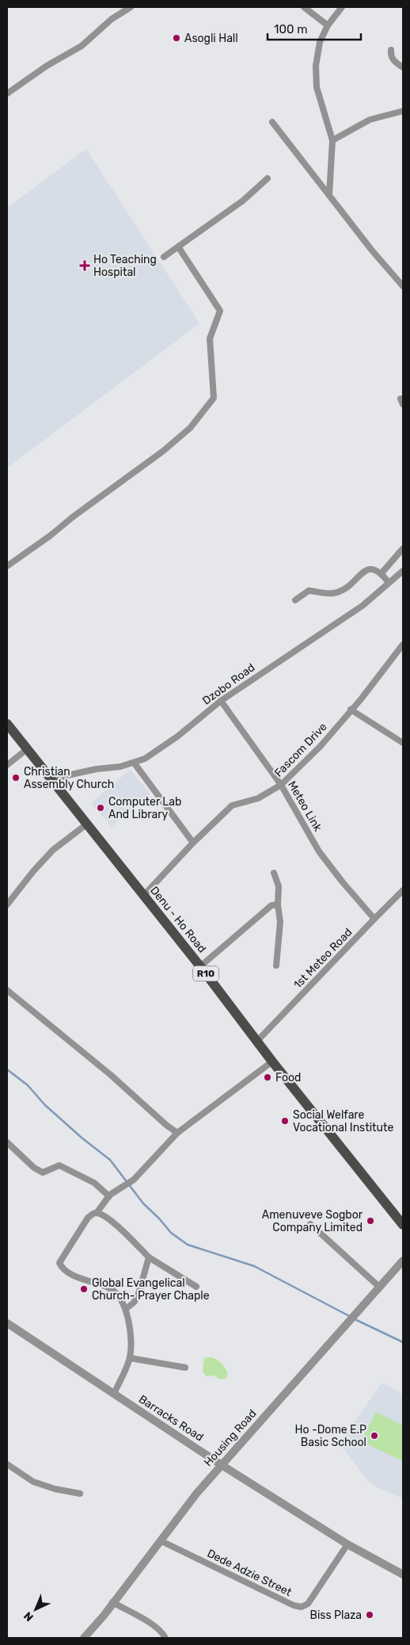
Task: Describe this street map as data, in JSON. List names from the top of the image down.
{
  "streets": {
    "main road": ["Denu - Ho Road", "R10"],
    "street": [
      "Dzobo Road",
      "Fascom Drive",
      "Meteo Link",
      "1st Meteo Road",
      "Barracks Road",
      "Housing Road",
      "Dede Adzie Street"
    ]
  },
  "crossings": [
    ["Dzobo Road", "Meteo Link"],
    ["Dzobo Road", "Denu - Ho Road"],
    ["Fascom Drive", "Meteo Link"],
    ["Fascom Drive", "Denu - Ho Road"],
    ["Meteo Link", "1st Meteo Road"],
    ["Denu - Ho Road", "1st Meteo Road"],
    ["Barracks Road", "Housing Road"],
    ["Barracks Road", "Dede Adzie Street"],
    ["Housing Road", "Dede Adzie Street"]
  ],
  "places": {
    "other": [
      "Asogli Hall",
      "Christian Assembly Church",
      "Computer Lab And Library",
      "Food",
      "Social Welfare Vocational Institute",
      "Amenuveve Sogbor Company Limited",
      "Global Evangelical Church- Prayer Chaple",
      "Ho -Dome E.P Basic School",
      "Biss Plaza"
    ],
    "health": ["Ho Teaching Hospital"]
  },
  "scale_bar": "100 m",
  "north": "bottom left"
}
